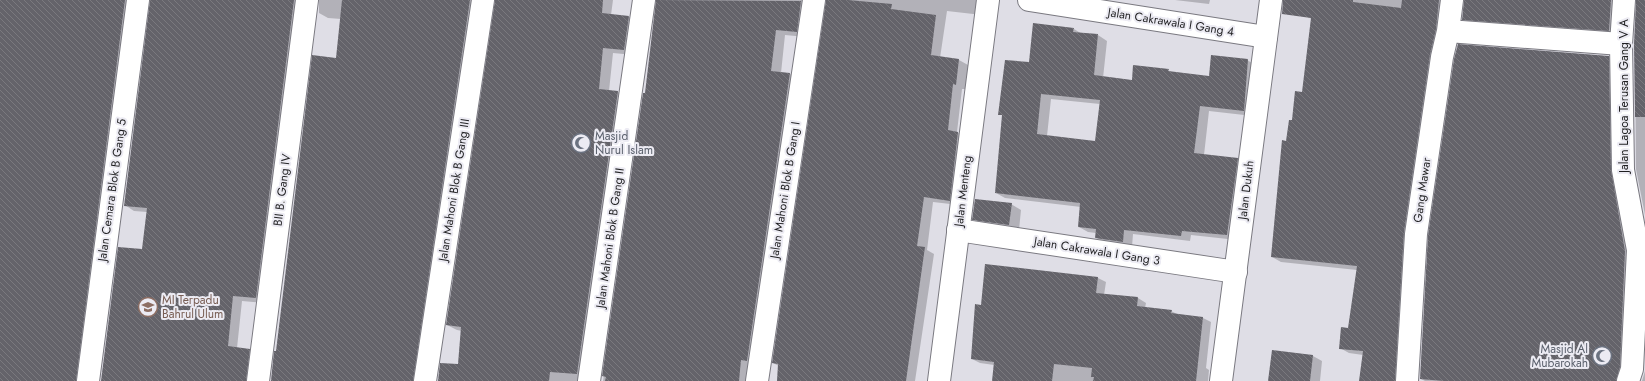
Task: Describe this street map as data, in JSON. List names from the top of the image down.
{
  "streets": {
    "street": [
      "Jalan Cakrawala I Gang 4",
      "Jalan Lagoa Terusan Gang V A",
      "Jalan Cemara Blok B Gang 5",
      "BII B. Gang IV",
      "Jalan Mahoni Blok B Gang III",
      "Jalan Mahoni Blok B Gang I",
      "Jalan Dukuh",
      "Gang Mawar",
      "Jalan Menteng",
      "Jalan Mahoni Blok B Gang II",
      "Jalan Cakrawala I Gang 3"
    ]
  },
  "crossings": [
    ["Jalan Cakrawala I Gang 4", "Jalan Dukuh"],
    ["Jalan Dukuh", "Jalan Cakrawala I Gang 3"],
    ["Jalan Menteng", "Jalan Cakrawala I Gang 3"]
  ],
  "places": {
    "mosque": ["Masjid Nurul Islam", "Masjid Al Mubarokah"],
    "school or university": ["MI Terpadu Bahrul Ulum"]
  }
}
